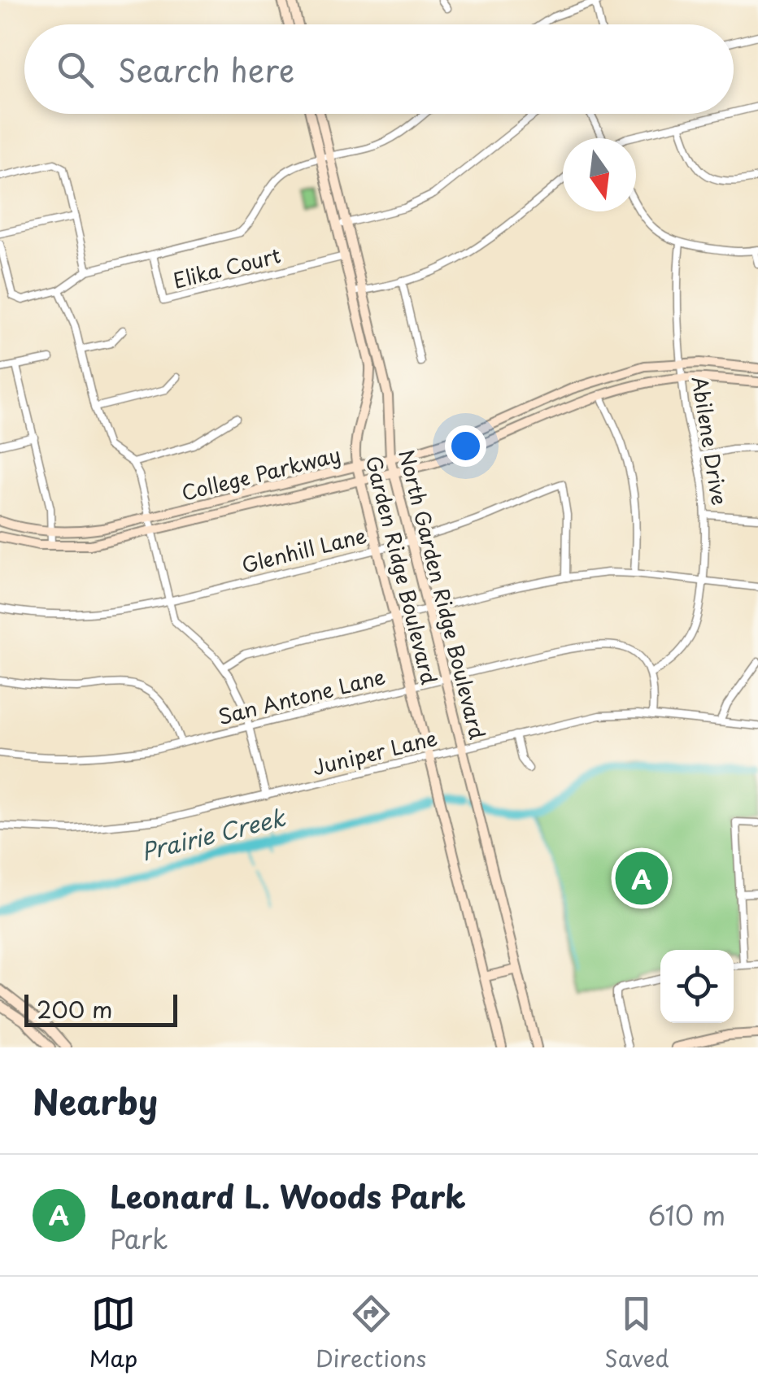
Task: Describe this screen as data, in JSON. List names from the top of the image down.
{
  "streets": {
    "main road": ["College Parkway", "Garden Ridge Boulevard", "North Garden Ridge Boulevard"],
    "street": [
      "Elika Court",
      "Abilene Drive",
      "Glenhill Lane",
      "San Antone Lane",
      "Juniper Lane"
    ]
  },
  "crossings": [
    ["Elika Court", "Garden Ridge Boulevard"],
    ["Abilene Drive", "College Parkway"],
    ["Abilene Drive", "San Antone Lane"],
    ["College Parkway", "Garden Ridge Boulevard"],
    ["College Parkway", "North Garden Ridge Boulevard"],
    ["Glenhill Lane", "Garden Ridge Boulevard"],
    ["Glenhill Lane", "North Garden Ridge Boulevard"],
    ["Garden Ridge Boulevard", "North Garden Ridge Boulevard"],
    ["Garden Ridge Boulevard", "San Antone Lane"],
    ["Garden Ridge Boulevard", "Juniper Lane"],
    ["North Garden Ridge Boulevard", "San Antone Lane"],
    ["North Garden Ridge Boulevard", "Juniper Lane"]
  ],
  "water": ["Prairie Creek"],
  "scale_bar": "200 m",
  "north": "bottom",
  "page": {
    "search": "Search here",
    "pins": "A",
    "scale": "200 m",
    "heading": "Nearby",
    "list": [
      {
        "mark": "A",
        "name": "Leonard L. Woods Park",
        "note": "Park",
        "value": "610 m"
      }
    ],
    "nav": ["Map", "Directions", "Saved"]
  }
}
